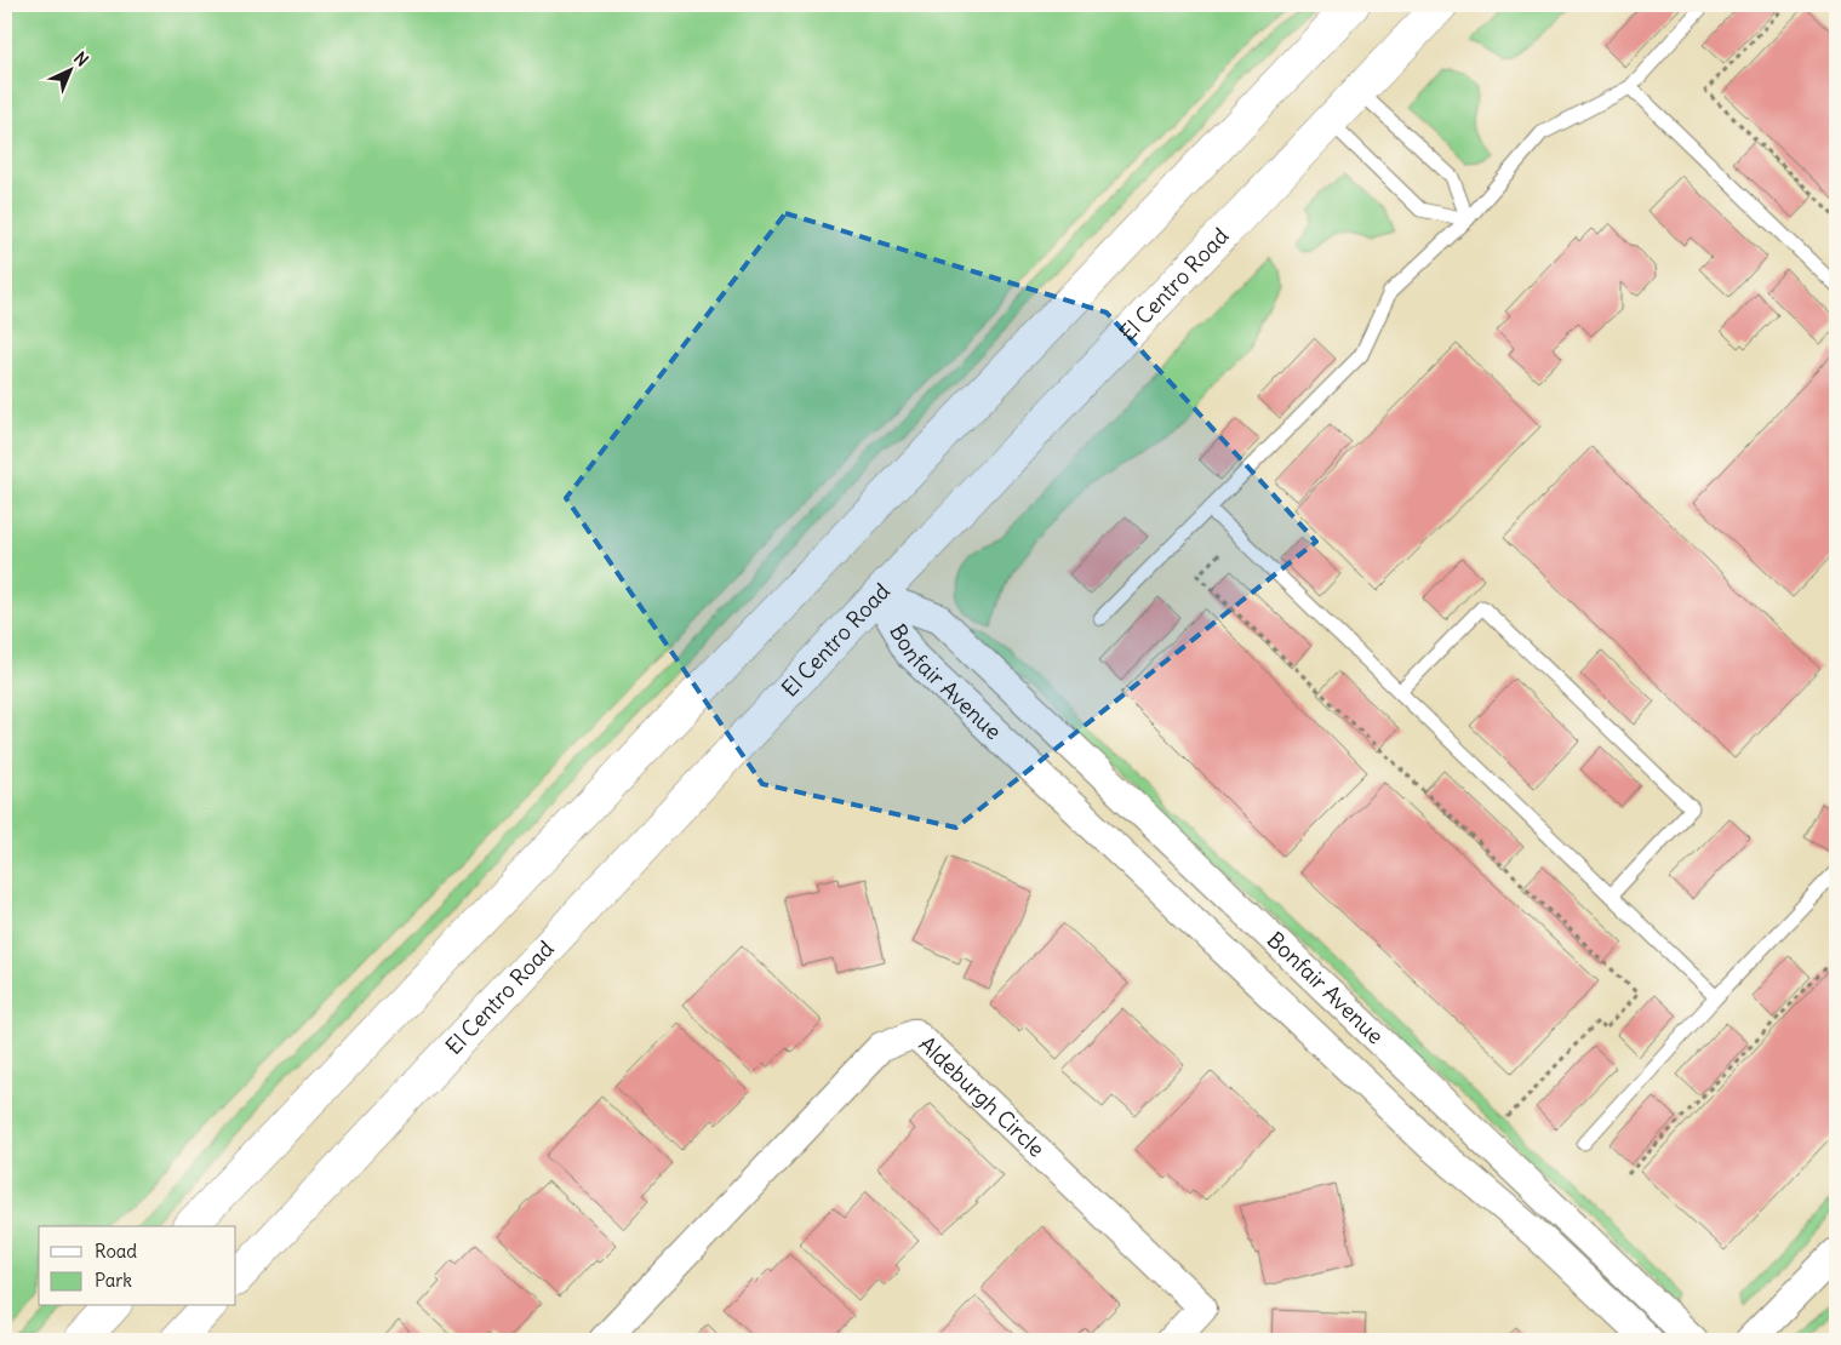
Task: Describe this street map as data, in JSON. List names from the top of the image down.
{
  "streets": {
    "main road": ["El Centro Road"],
    "street": ["Bonfair Avenue", "Aldeburgh Circle"]
  },
  "crossings": [
    ["El Centro Road", "Bonfair Avenue"]
  ],
  "legend": ["Road", "Park"],
  "north": "top right"
}
